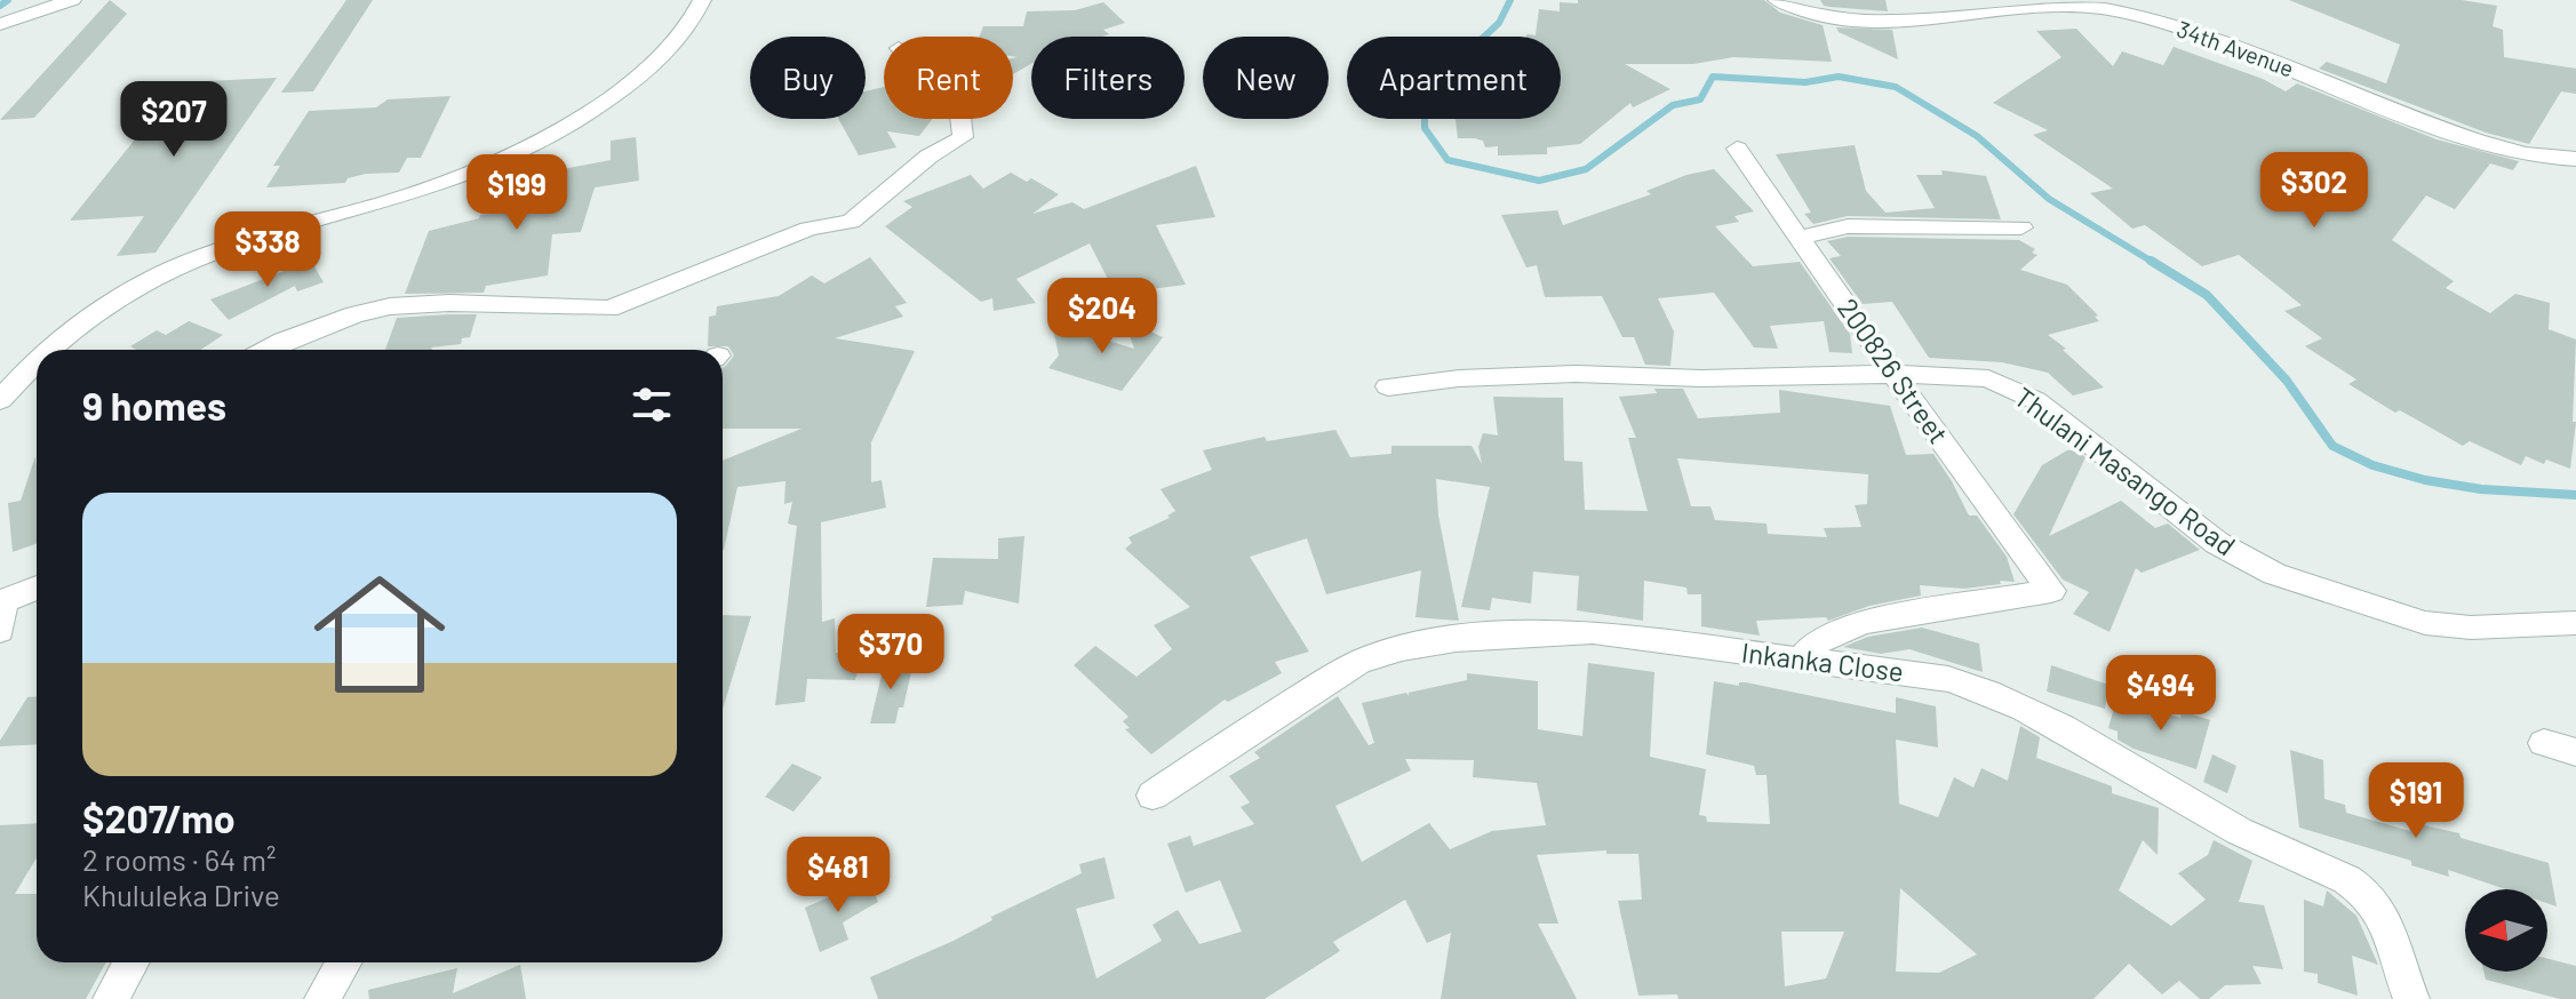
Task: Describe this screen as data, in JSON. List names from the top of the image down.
{
  "streets": {
    "street": [
      "34th Avenue",
      "200826 Street",
      "Thulani Masango Road",
      "Inkanka Close"
    ]
  },
  "crossings": [
    ["200826 Street", "Thulani Masango Road"],
    ["200826 Street", "Inkanka Close"]
  ],
  "north": "left",
  "page": {
    "chip": [
      "Buy",
      "Rent",
      "Filters",
      "New",
      "Apartment"
    ],
    "price": [
      "$207",
      "$302",
      "$199",
      "$338",
      "$204",
      "$370",
      "$494",
      "$191",
      "$481"
    ],
    "heading": "9 homes",
    "list": [
      {
        "name": "$207/mo",
        "note": "2 rooms · 64 m² · Khululeka Drive"
      }
    ]
  }
}
